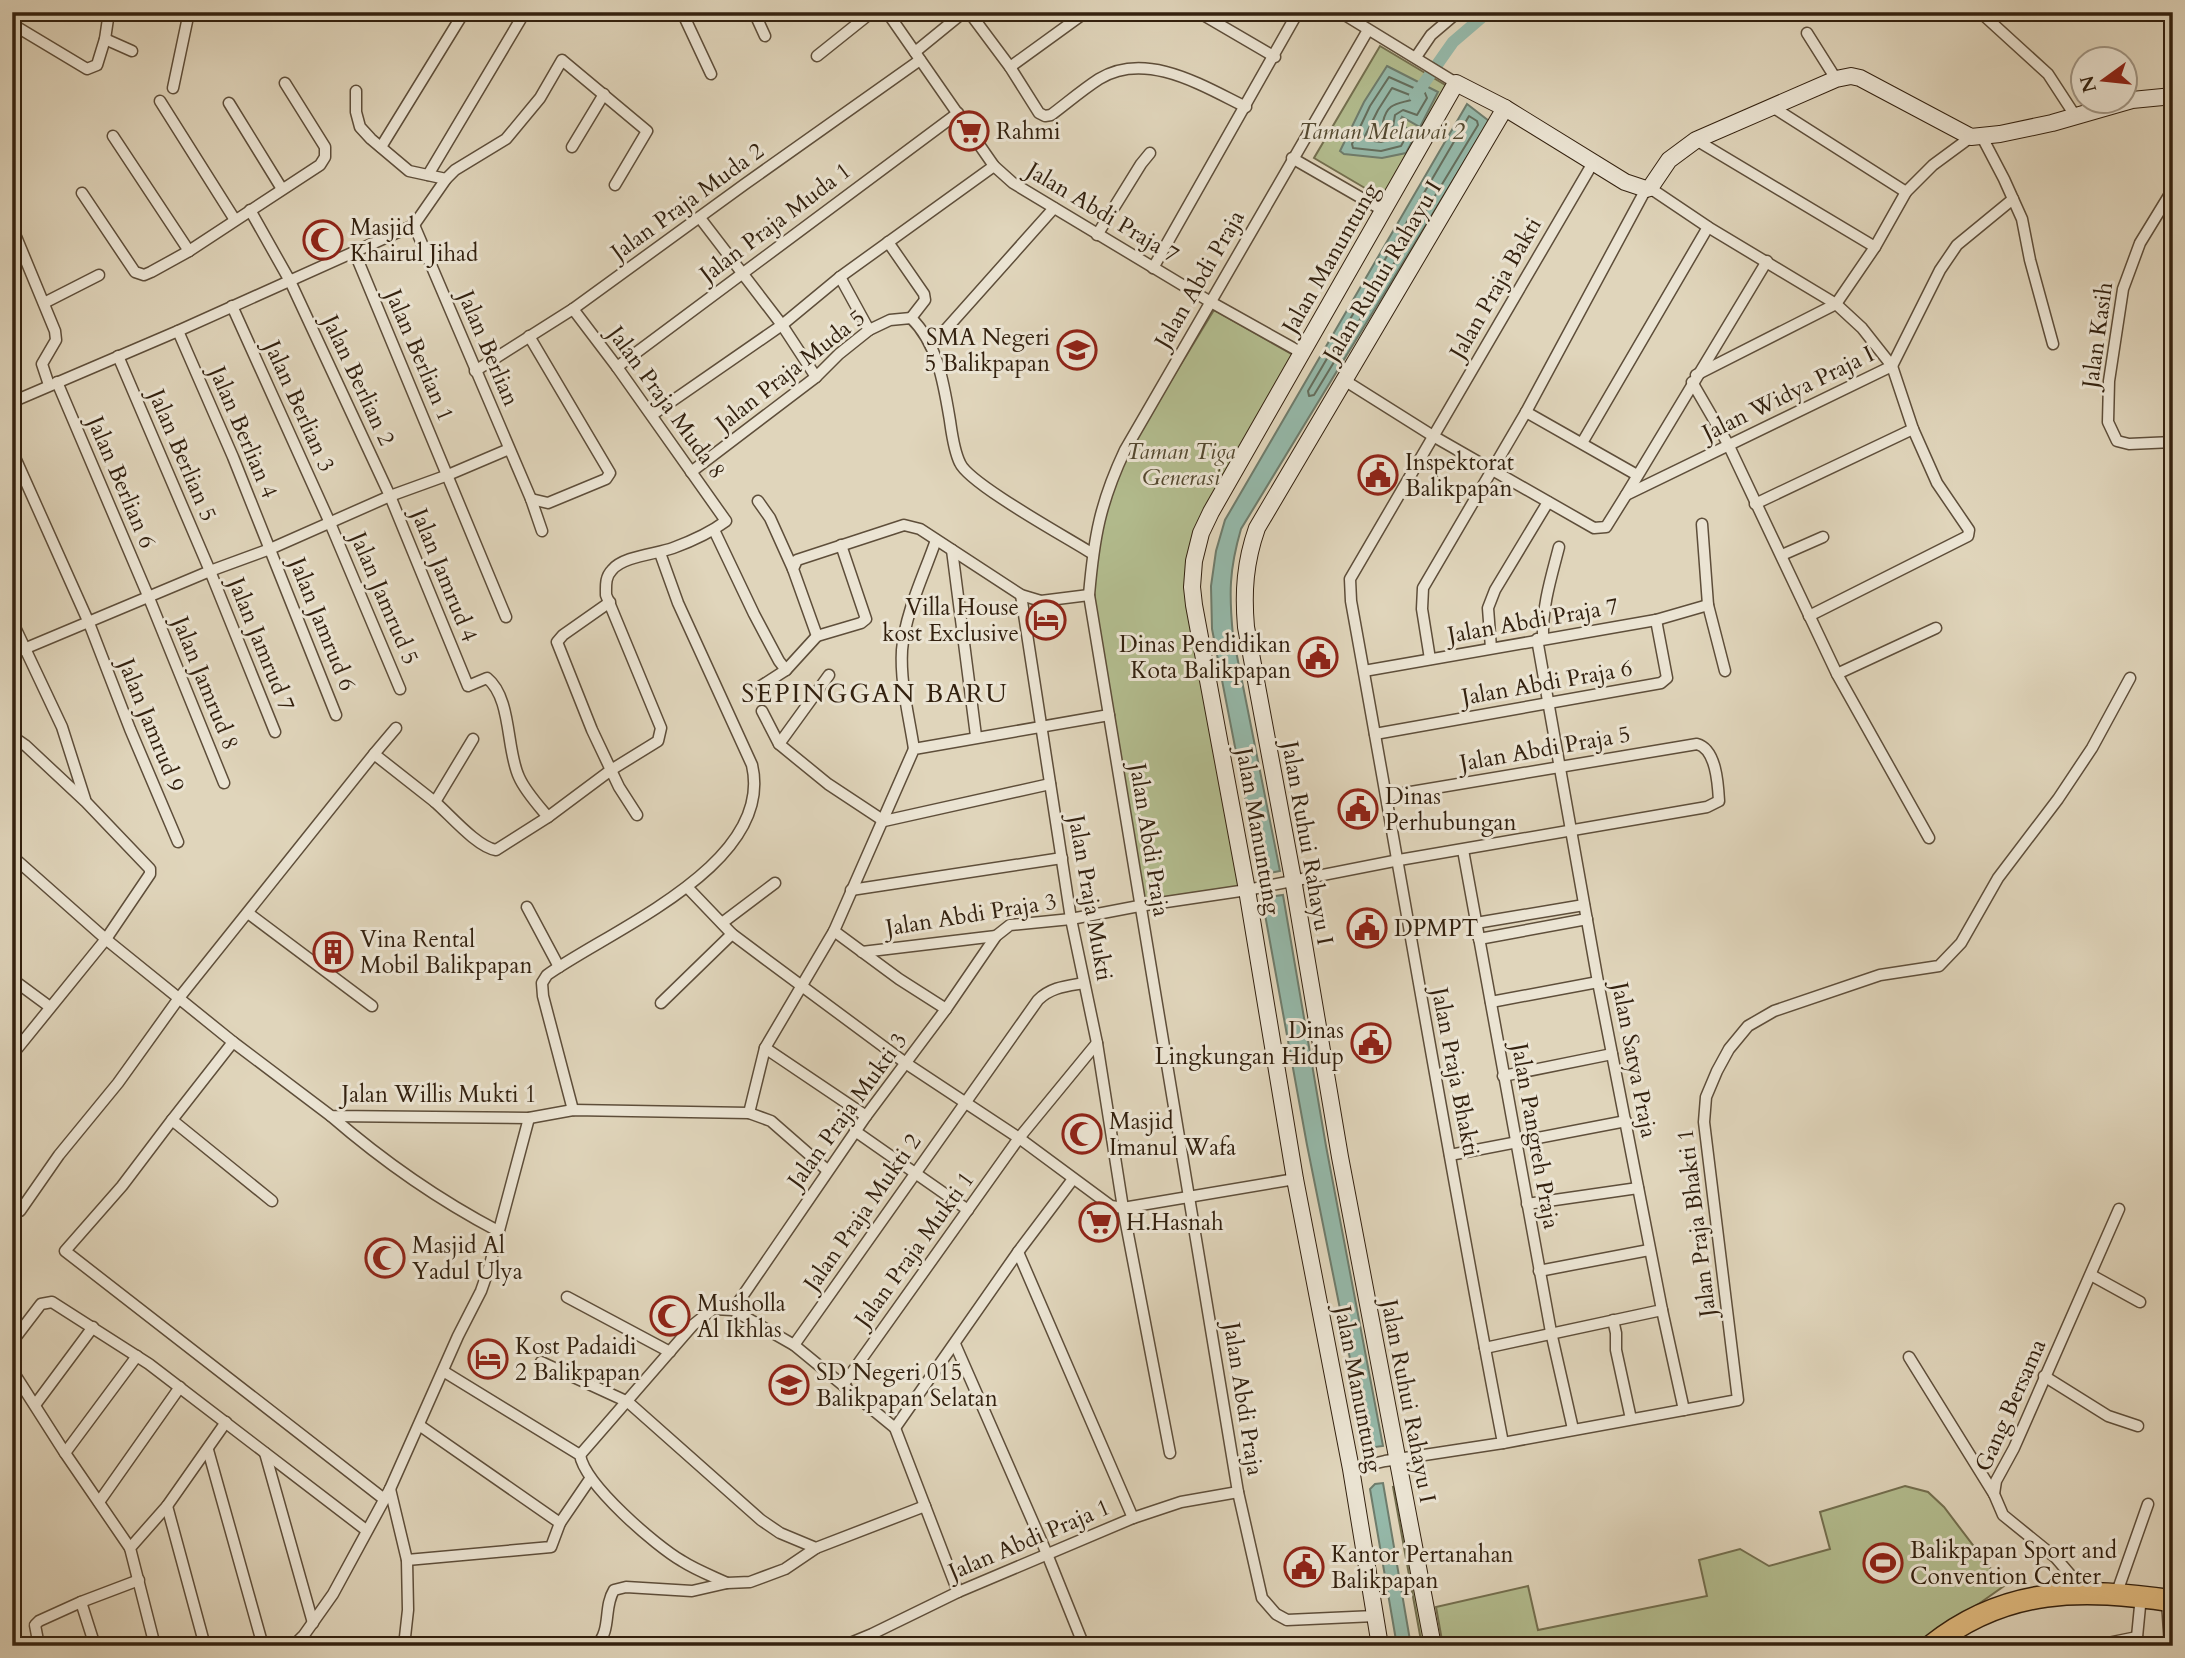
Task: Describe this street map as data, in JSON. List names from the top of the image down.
{
  "streets": {
    "street": [
      "Jalan Praja Muda 2",
      "Jalan Abdi Praja 7",
      "Jalan Praja Muda 1",
      "Jalan Manuntung",
      "Jalan Ruhui Rahayu I",
      "Jalan Abdi Praja",
      "Jalan Praja Bakti",
      "Jalan Kasih",
      "Jalan Berlian",
      "Jalan Berlian 1",
      "Jalan Praja Muda 5",
      "Jalan Berlian 2",
      "Jalan Widya Praja I",
      "Jalan Praja Muda 8",
      "Jalan Berlian 3",
      "Jalan Berlian 4",
      "Jalan Berlian 5",
      "Jalan Berlian 6",
      "Jalan Jamrud 4",
      "Jalan Jamrud 5",
      "Jalan Jamrud 6",
      "Jalan Jamrud 7",
      "Jalan Abdi Praja 6",
      "Jalan Jamrud 8",
      "Jalan Jamrud 9",
      "Jalan Abdi Praja 5",
      "Jalan Praja Mukti",
      "Jalan Abdi Praja 3",
      "Jalan Satya Praja",
      "Jalan Praja Bhakti",
      "Jalan Willis Mukti 1",
      "Jalan Praja Mukti 3",
      "Jalan Pangreh Praja",
      "Jalan Praja Mukti 2",
      "Jalan Praja Bhakti 1",
      "Jalan Praja Mukti 1",
      "Gang Bersama",
      "Jalan Abdi Praja 1"
    ]
  },
  "crossings": [
    ["Jalan Praja Muda 2", "Jalan Abdi Praja 7"],
    ["Jalan Praja Muda 2", "Jalan Berlian"],
    ["Jalan Praja Muda 2", "Jalan Praja Muda 8"],
    ["Jalan Abdi Praja 7", "Jalan Praja Muda 1"],
    ["Jalan Abdi Praja 7", "Jalan Manuntung"],
    ["Jalan Abdi Praja 7", "Jalan Abdi Praja"],
    ["Jalan Abdi Praja 7", "Jalan Praja Muda 8"],
    ["Jalan Abdi Praja 7", "Jalan Abdi Praja 6"],
    ["Jalan Abdi Praja 7", "Jalan Satya Praja"],
    ["Jalan Abdi Praja 7", "Jalan Praja Bhakti"],
    ["Jalan Praja Muda 1", "Jalan Praja Muda 8"],
    ["Jalan Manuntung", "Jalan Abdi Praja"],
    ["Jalan Manuntung", "Jalan Abdi Praja 3"],
    ["Jalan Ruhui Rahayu I", "Jalan Abdi Praja 3"],
    ["Jalan Abdi Praja", "Jalan Abdi Praja 3"],
    ["Jalan Abdi Praja", "Jalan Abdi Praja 1"],
    ["Jalan Praja Bakti", "Jalan Praja Bhakti"],
    ["Jalan Praja Muda 5", "Jalan Praja Muda 8"],
    ["Jalan Berlian 2", "Jalan Jamrud 4"],
    ["Jalan Berlian 3", "Jalan Jamrud 5"],
    ["Jalan Berlian 4", "Jalan Jamrud 6"],
    ["Jalan Berlian 5", "Jalan Jamrud 7"],
    ["Jalan Berlian 6", "Jalan Jamrud 8"],
    ["Jalan Abdi Praja 6", "Jalan Satya Praja"],
    ["Jalan Abdi Praja 6", "Jalan Praja Bhakti"],
    ["Jalan Abdi Praja 5", "Jalan Abdi Praja 3"],
    ["Jalan Abdi Praja 5", "Jalan Satya Praja"],
    ["Jalan Abdi Praja 5", "Jalan Praja Bhakti"],
    ["Jalan Praja Mukti", "Jalan Abdi Praja 3"],
    ["Jalan Praja Mukti", "Jalan Praja Mukti 2"],
    ["Jalan Praja Mukti", "Jalan Praja Mukti 1"],
    ["Jalan Abdi Praja 3", "Jalan Satya Praja"],
    ["Jalan Abdi Praja 3", "Jalan Praja Bhakti"],
    ["Jalan Abdi Praja 3", "Jalan Praja Mukti 3"],
    ["Jalan Abdi Praja 3", "Jalan Pangreh Praja"],
    ["Jalan Satya Praja", "Jalan Praja Bhakti 1"],
    ["Jalan Praja Bhakti", "Jalan Praja Bhakti 1"],
    ["Jalan Pangreh Praja", "Jalan Praja Bhakti 1"]
  ],
  "districts": ["SEPINGGAN BARU"],
  "parks": ["Taman Melawai 2", "Taman Tiga Generasi"],
  "places": {
    "supermarket": ["Rahmi", "H.Hasnah"],
    "mosque": [
      "Masjid Khairul Jihad",
      "Masjid Imanul Wafa",
      "Masjid Al Yadul Ulya",
      "Musholla Al Ikhlas"
    ],
    "school or university": ["SMA Negeri 5 Balikpapan", "SD Negeri 015 Balikpapan Selatan"],
    "public building": [
      "Inspektorat Balikpapan",
      "Dinas Pendidikan Kota Balikpapan",
      "Dinas Perhubungan",
      "DPMPT",
      "Dinas Lingkungan Hidup",
      "Kantor Pertanahan Balikpapan"
    ],
    "hotel": ["Villa House kost Exclusive", "Kost Padaidi 2 Balikpapan"],
    "building": ["Vina Rental Mobil Balikpapan"],
    "sports": ["Balikpapan Sport and Convention Center"]
  },
  "north": "left"
}
